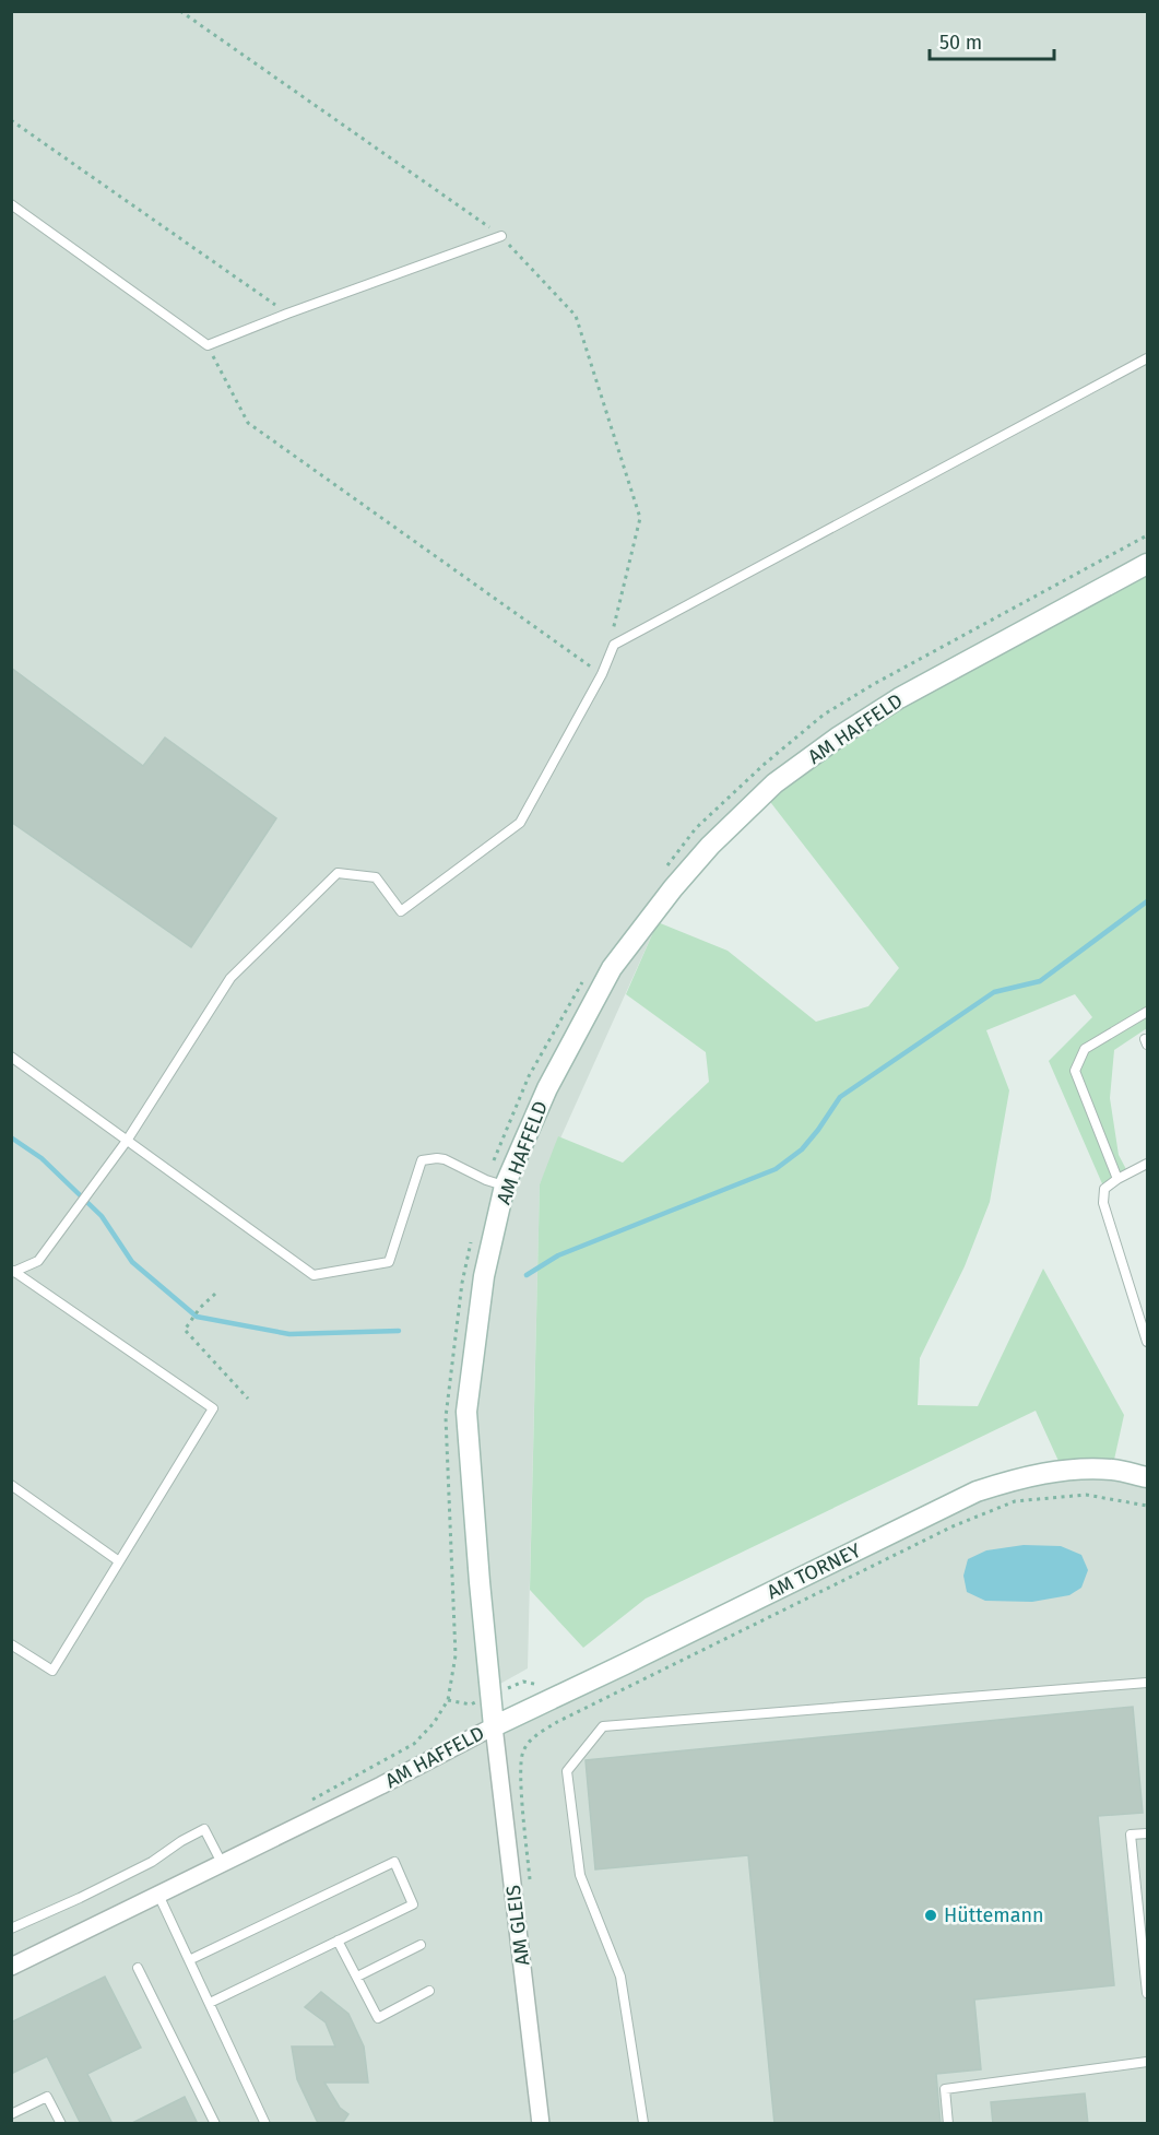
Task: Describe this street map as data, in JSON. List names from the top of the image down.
{
  "streets": {
    "street": ["AM HAFFELD", "AM TORNEY", "AM GLEIS"]
  },
  "crossings": [
    ["AM HAFFELD", "AM TORNEY"],
    ["AM HAFFELD", "AM GLEIS"],
    ["AM TORNEY", "AM GLEIS"]
  ],
  "places": ["Hüttemann"],
  "scale_bar": "50 m"
}
